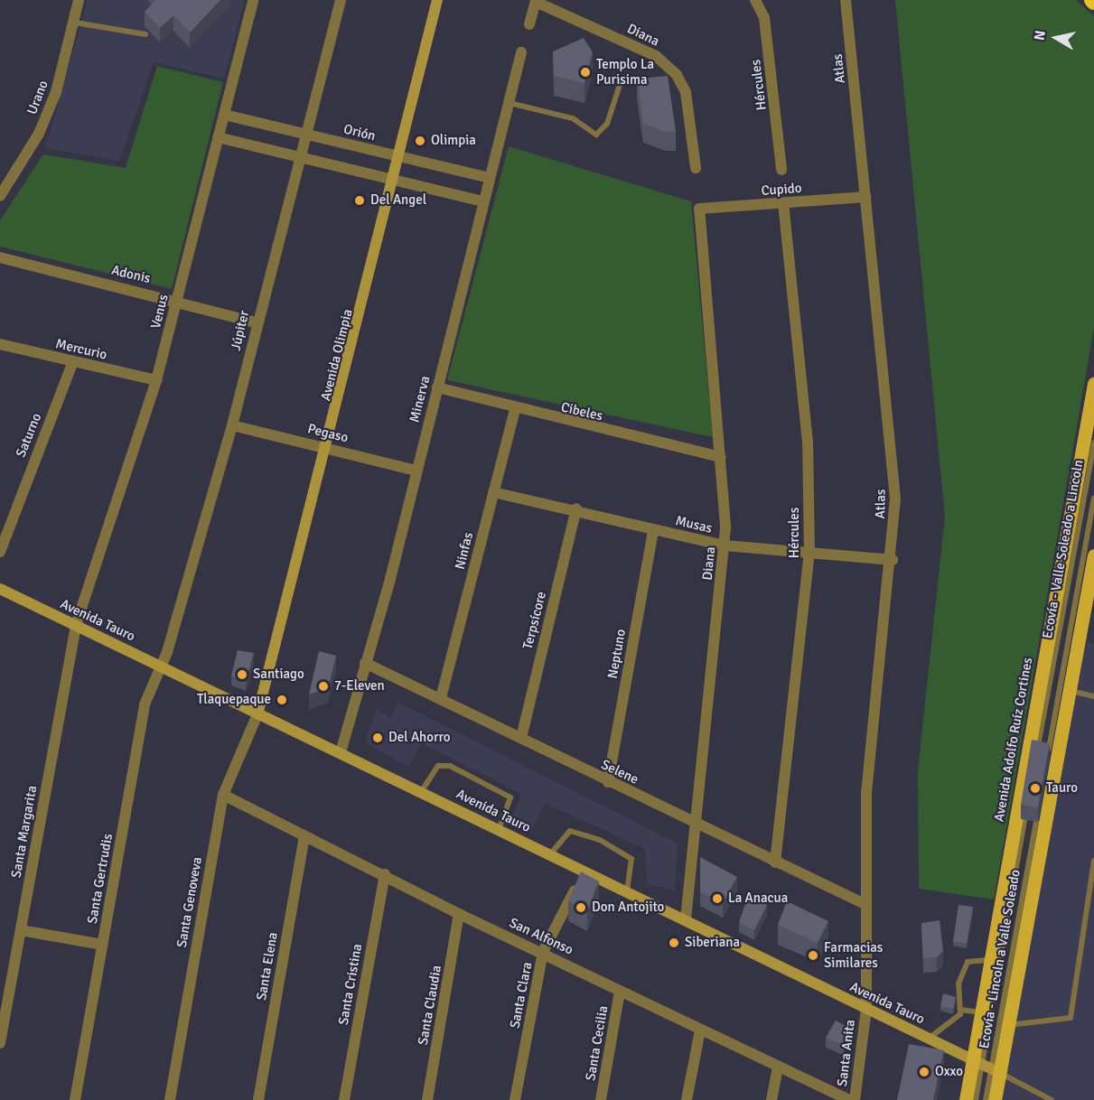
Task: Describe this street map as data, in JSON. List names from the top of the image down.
{
  "streets": {
    "main road": ["Avenida Adolfo Ruíz Cortines"],
    "street": [
      "Diana",
      "Atlas",
      "Hércules",
      "Urano",
      "Orión",
      "Cupido",
      "Adonis",
      "Venus",
      "Júpiter",
      "Mercurio",
      "Avenida Olimpia",
      "Minerva",
      "Cibeles",
      "Pegaso",
      "Saturno",
      "Musas",
      "Ninfas",
      "Avenida Tauro",
      "Terpsícore",
      "Neptuno",
      "Selene",
      "Santa Margarita",
      "Santa Gertrudis",
      "Santa Genoveva",
      "San Alfonso",
      "Santa Elena",
      "Santa Cristina",
      "Santa Clara",
      "Santa Claudia",
      "Santa Cecilia",
      "Santa Anita"
    ],
    "lane": ["Ecovía - Valle Soleado a Lincoln", "Ecovía - Lincoln a Valle Soleado"]
  },
  "crossings": [
    ["Diana", "Cupido"],
    ["Diana", "Cibeles"],
    ["Diana", "Musas"],
    ["Diana", "Avenida Tauro"],
    ["Diana", "Selene"],
    ["Atlas", "Cupido"],
    ["Atlas", "Musas"],
    ["Atlas", "Avenida Tauro"],
    ["Atlas", "Selene"],
    ["Atlas", "Santa Anita"],
    ["Hércules", "Cupido"],
    ["Hércules", "Musas"],
    ["Hércules", "Selene"],
    ["Orión", "Venus"],
    ["Orión", "Júpiter"],
    ["Orión", "Avenida Olimpia"],
    ["Orión", "Minerva"],
    ["Adonis", "Venus"],
    ["Adonis", "Júpiter"],
    ["Venus", "Mercurio"],
    ["Venus", "Avenida Tauro"],
    ["Venus", "Santa Margarita"],
    ["Júpiter", "Pegaso"],
    ["Júpiter", "Avenida Tauro"],
    ["Júpiter", "Santa Gertrudis"],
    ["Mercurio", "Saturno"],
    ["Avenida Olimpia", "Pegaso"],
    ["Avenida Olimpia", "Avenida Tauro"],
    ["Avenida Olimpia", "Santa Genoveva"],
    ["Minerva", "Cibeles"],
    ["Minerva", "Pegaso"],
    ["Minerva", "Avenida Tauro"],
    ["Minerva", "Selene"],
    ["Cibeles", "Ninfas"],
    ["Musas", "Ninfas"],
    ["Musas", "Terpsícore"],
    ["Musas", "Neptuno"],
    ["Ecovía - Valle Soleado a Lincoln", "Avenida Adolfo Ruíz Cortines"],
    ["Ninfas", "Selene"],
    ["Avenida Tauro", "Avenida Adolfo Ruíz Cortines"],
    ["Avenida Tauro", "Santa Margarita"],
    ["Avenida Tauro", "Santa Gertrudis"],
    ["Avenida Tauro", "Santa Genoveva"],
    ["Avenida Tauro", "Ecovía - Lincoln a Valle Soleado"],
    ["Avenida Tauro", "Santa Clara"],
    ["Avenida Tauro", "Santa Anita"],
    ["Terpsícore", "Selene"],
    ["Neptuno", "Selene"],
    ["Avenida Adolfo Ruíz Cortines", "Ecovía - Lincoln a Valle Soleado"],
    ["Santa Genoveva", "San Alfonso"],
    ["San Alfonso", "Santa Elena"],
    ["San Alfonso", "Santa Cristina"],
    ["San Alfonso", "Santa Clara"],
    ["San Alfonso", "Santa Claudia"],
    ["San Alfonso", "Santa Cecilia"]
  ],
  "places": [
    "Templo La Purisima",
    "Olimpia",
    "Del Angel",
    "Santiago",
    "7-Eleven",
    "Tlaquepaque",
    "Del Ahorro",
    "Tauro",
    "La Anacua",
    "Don Antojito",
    "Siberiana",
    "Farmacias Similares",
    "Oxxo"
  ],
  "north": "left"
}
